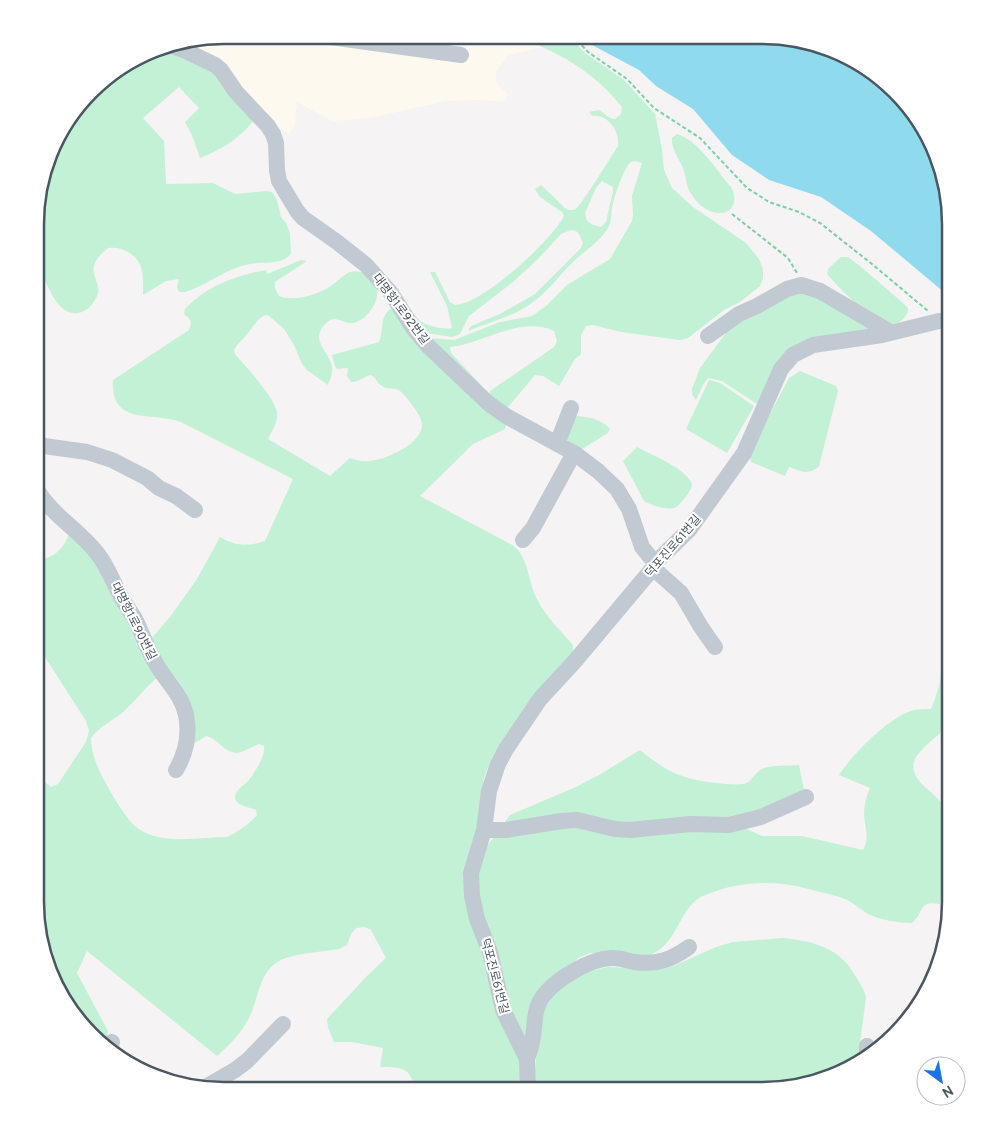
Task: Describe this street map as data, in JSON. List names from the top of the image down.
{
  "streets": {
    "street": ["대명항1로92번길", "덕포진로61번길", "대명항1로90번길"]
  },
  "crossings": [
    ["대명항1로92번길", "덕포진로61번길"]
  ],
  "north": "bottom right"
}
